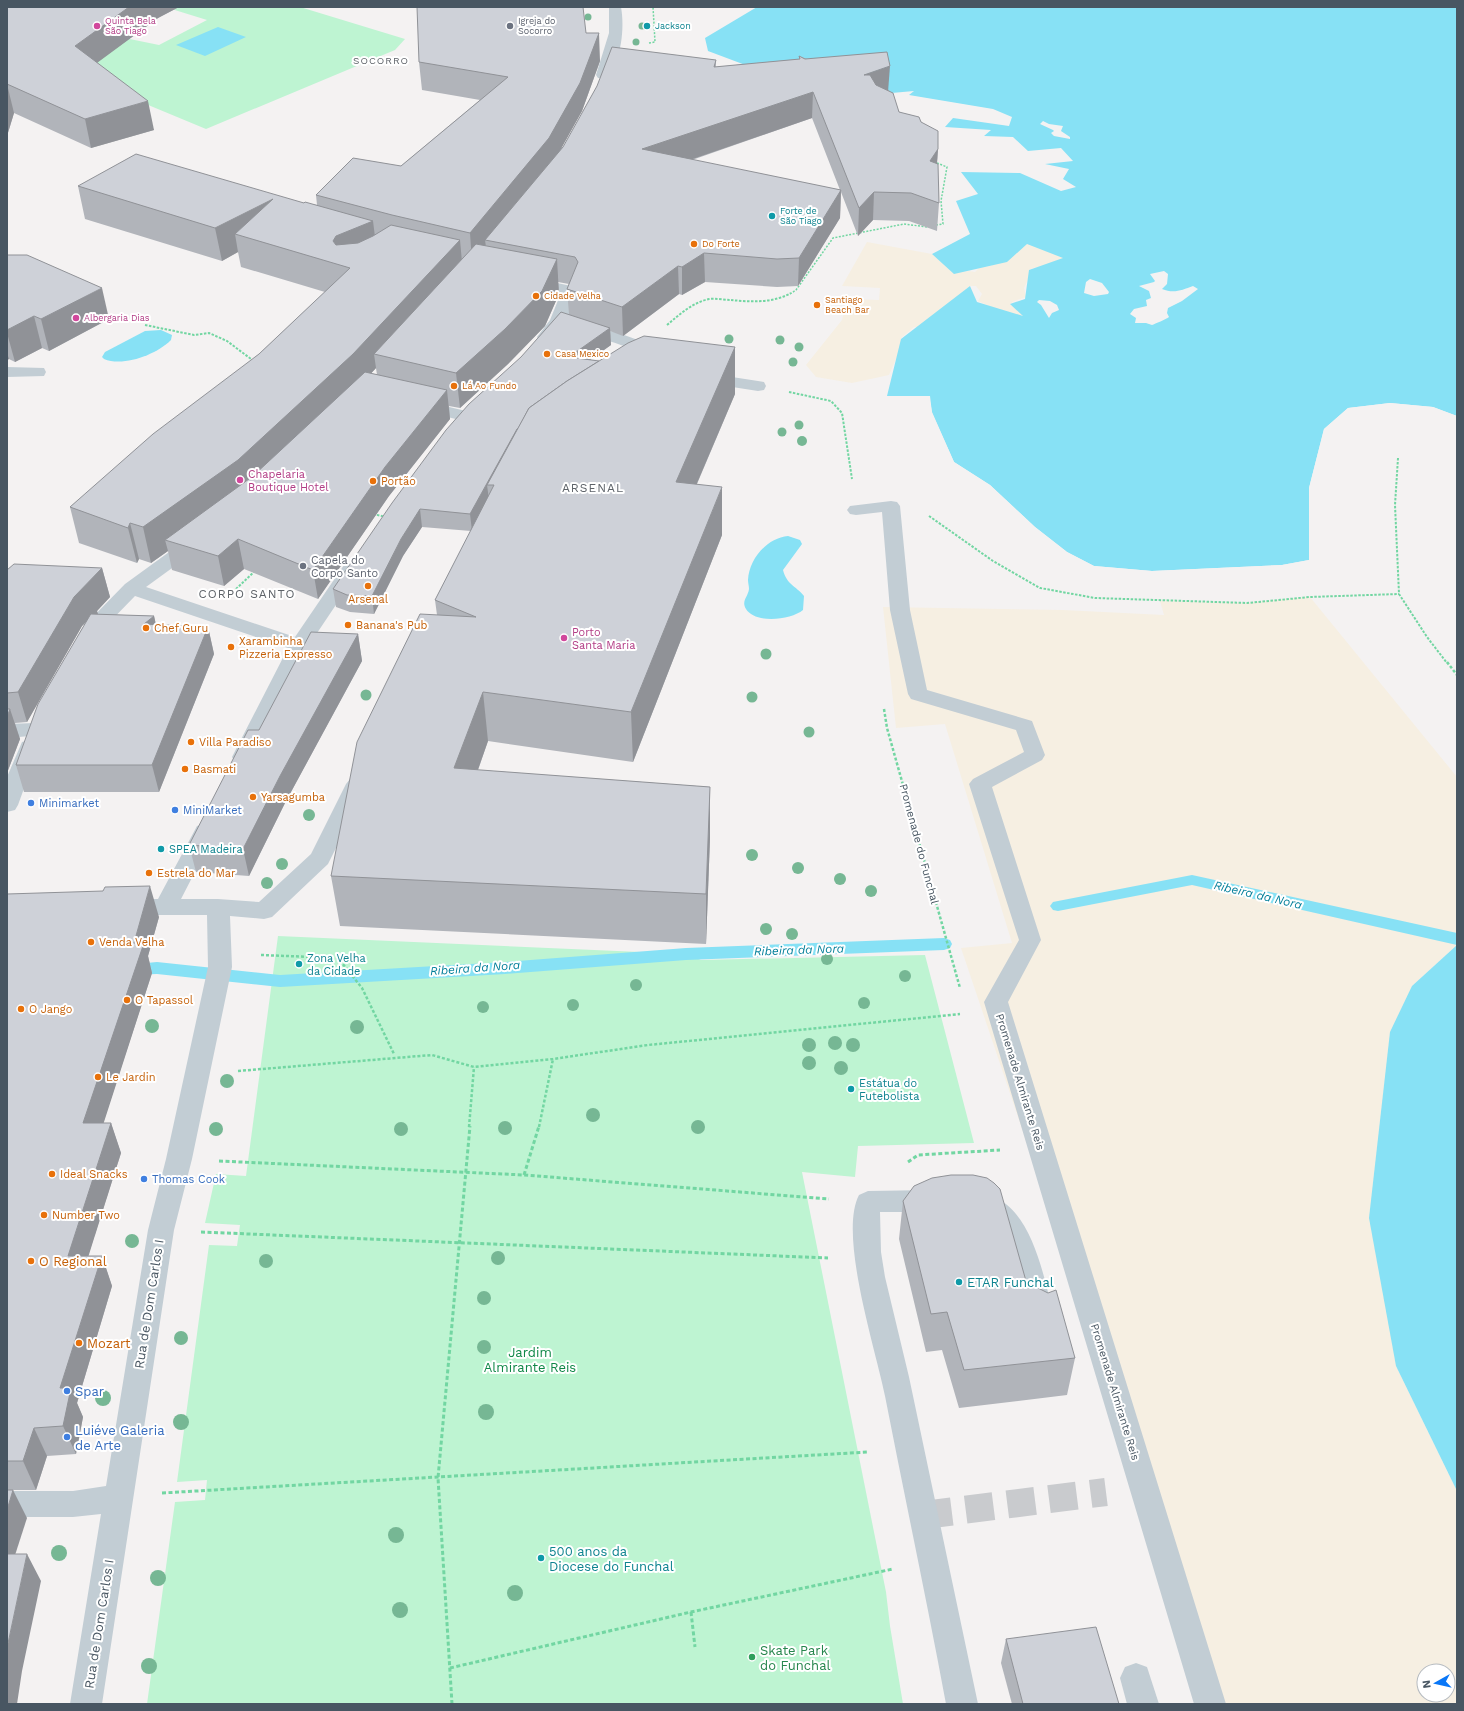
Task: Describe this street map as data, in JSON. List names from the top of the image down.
{
  "streets": {
    "street": ["Promenade Almirante Reis", "Rua de Dom Carlos I"],
    "path": ["Promenade do Funchal"]
  },
  "districts": ["SOCORRO", "ARSENAL", "CORPO SANTO"],
  "water": ["Ribeira da Nora"],
  "parks": ["Jardim Almirante Reis"],
  "places": [
    "Quinta Bela São Tiago",
    "Igreja do Socorro",
    "Jackson",
    "Forte de São Tiago",
    "Do Forte",
    "Cidade Velha",
    "Santiago Beach Bar",
    "Albergaria Dias",
    "Casa Mexico",
    "Lá Ao Fundo",
    "Chapelaria Boutique Hotel",
    "Portão",
    "Capela do Corpo Santo",
    "Arsenal",
    "Banana's Pub",
    "Chef Guru",
    "Porto Santa Maria",
    "Xarambinha Pizzeria Expresso",
    "Villa Paradiso",
    "Basmati",
    "Yarsagumba",
    "Minimarket",
    "MiniMarket",
    "SPEA Madeira",
    "Estrela do Mar",
    "Venda Velha",
    "Zona Velha da Cidade",
    "O Tapassol",
    "O Jango",
    "Le Jardin",
    "Estátua do Futebolista",
    "Ideal Snacks",
    "Thomas Cook",
    "Number Two",
    "O Regional",
    "ETAR Funchal",
    "Mozart",
    "Spar",
    "Luiéve Galeria de Arte",
    "500 anos da Diocese do Funchal",
    "Skate Park do Funchal"
  ],
  "north": "left"
}
